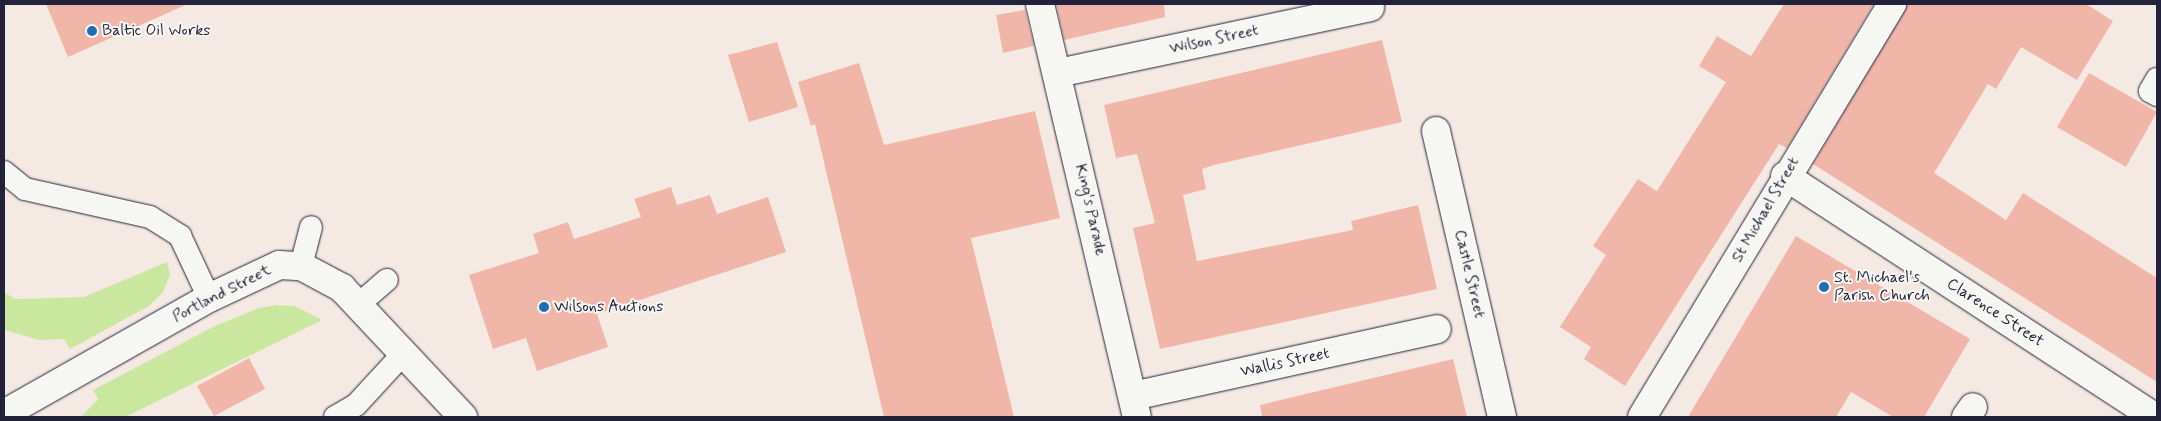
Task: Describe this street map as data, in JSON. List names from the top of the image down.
{
  "streets": {
    "street": [
      "Wilson Street",
      "King's Parade",
      "St Michael Street",
      "Castle Street",
      "Portland Street",
      "Clarence Street",
      "Wallis Street"
    ]
  },
  "crossings": [
    ["Wilson Street", "King's Parade"],
    ["King's Parade", "Wallis Street"],
    ["St Michael Street", "Clarence Street"]
  ],
  "places": ["Baltic Oil Works", "St. Michael's Parish Church", "Wilsons Auctions"]
}
